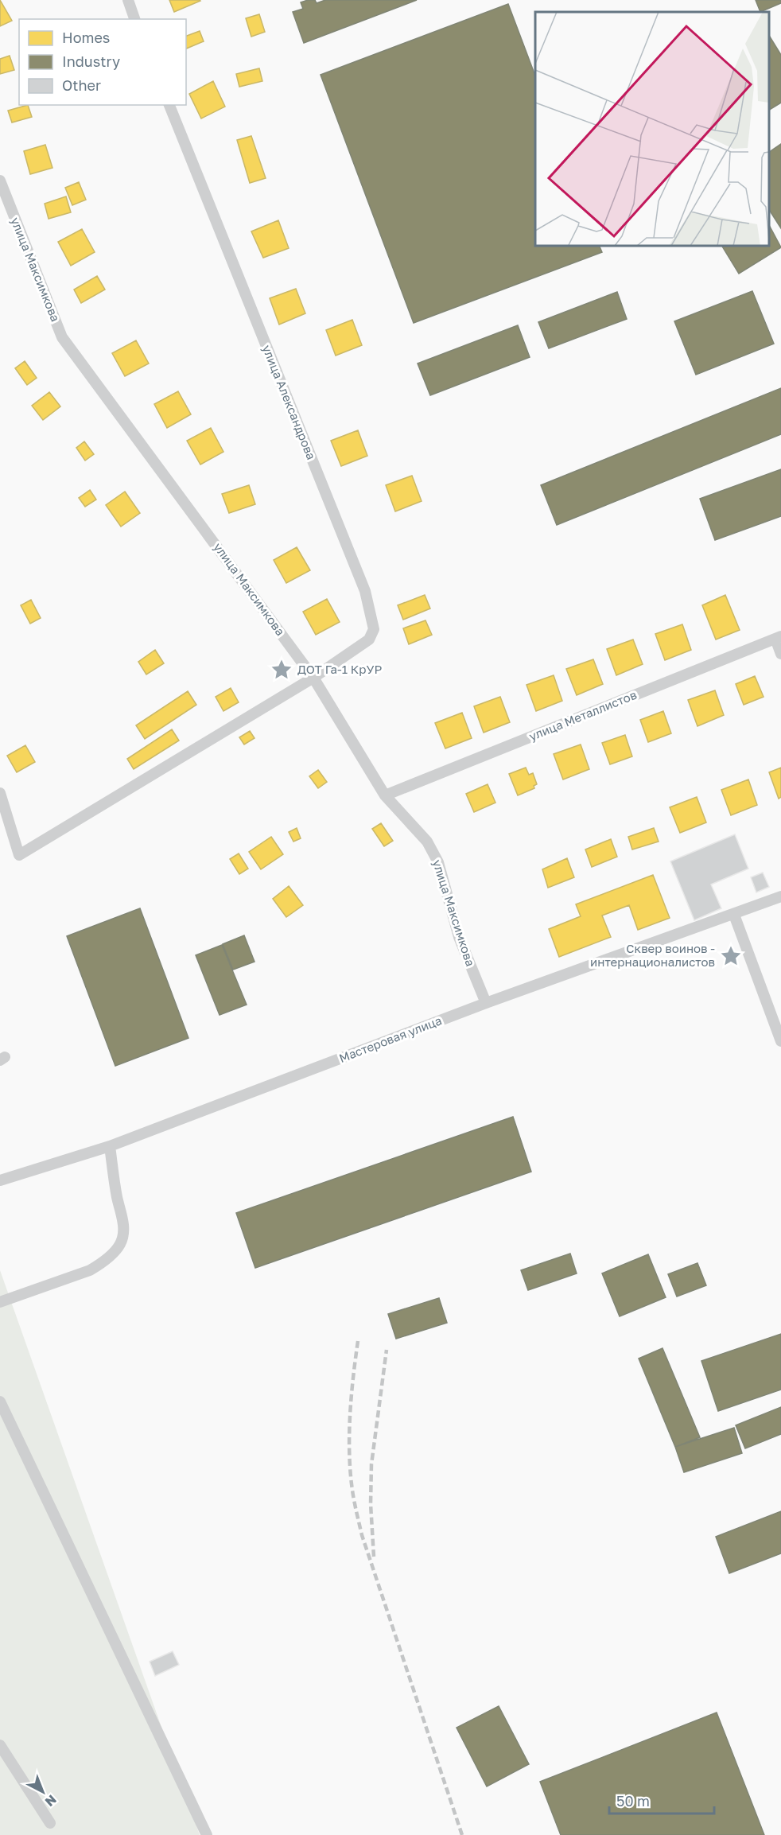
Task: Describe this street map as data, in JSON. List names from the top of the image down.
{
  "streets": {
    "street": [
      "улица Максимкова",
      "улица Александрова",
      "улица Металлистов",
      "Мастеровая улица"
    ]
  },
  "crossings": [
    ["улица Максимкова", "улица Александрова"],
    ["улица Максимкова", "улица Металлистов"],
    ["улица Максимкова", "Мастеровая улица"]
  ],
  "places": {
    "place": ["ДОТ Га-1 КрУР", "Сквер воинов - интернационалистов"]
  },
  "legend": ["Homes", "Industry", "Other"],
  "scale_bar": "50 m",
  "north": "bottom right"
}
